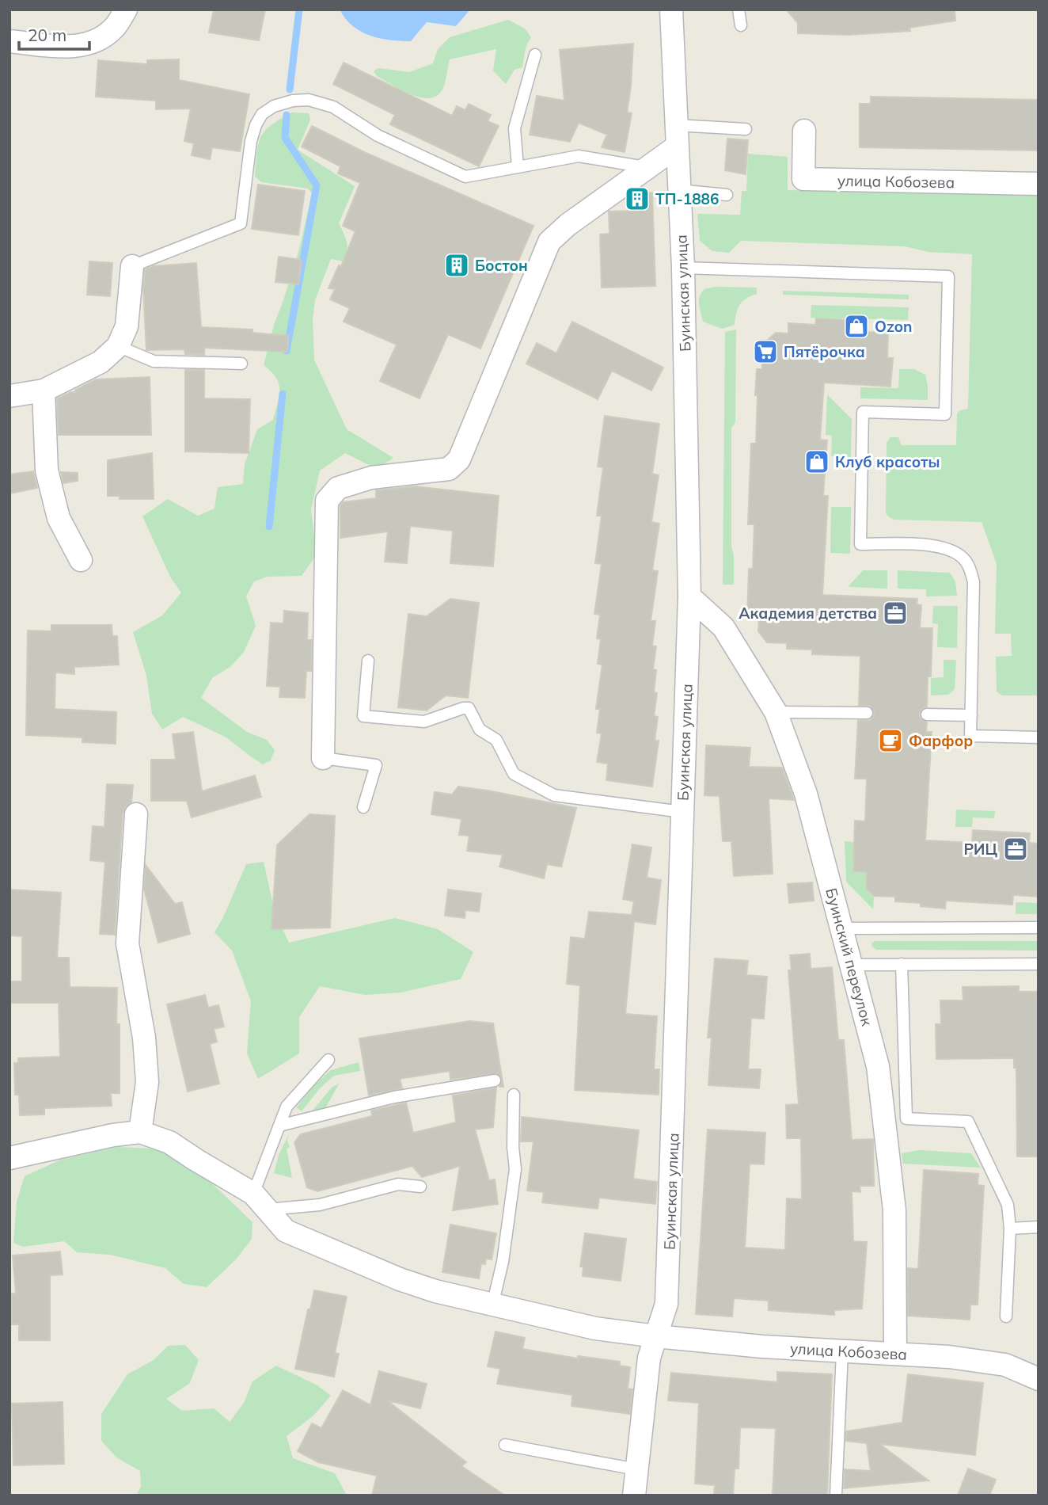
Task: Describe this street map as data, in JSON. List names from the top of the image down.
{
  "streets": {
    "street": ["улица Кобозева", "Буинская улица", "Буинский переулок"]
  },
  "crossings": [
    ["улица Кобозева", "Буинская улица"],
    ["улица Кобозева", "Буинский переулок"],
    ["Буинская улица", "Буинский переулок"]
  ],
  "places": {
    "building": ["ТП-1886", "Бостон"],
    "shop": ["Ozon", "Клуб красоты"],
    "supermarket": ["Пятёрочка"],
    "office": ["Академия детства", "РИЦ"],
    "cafe": ["Фарфор"]
  },
  "scale_bar": "20 m"
}
